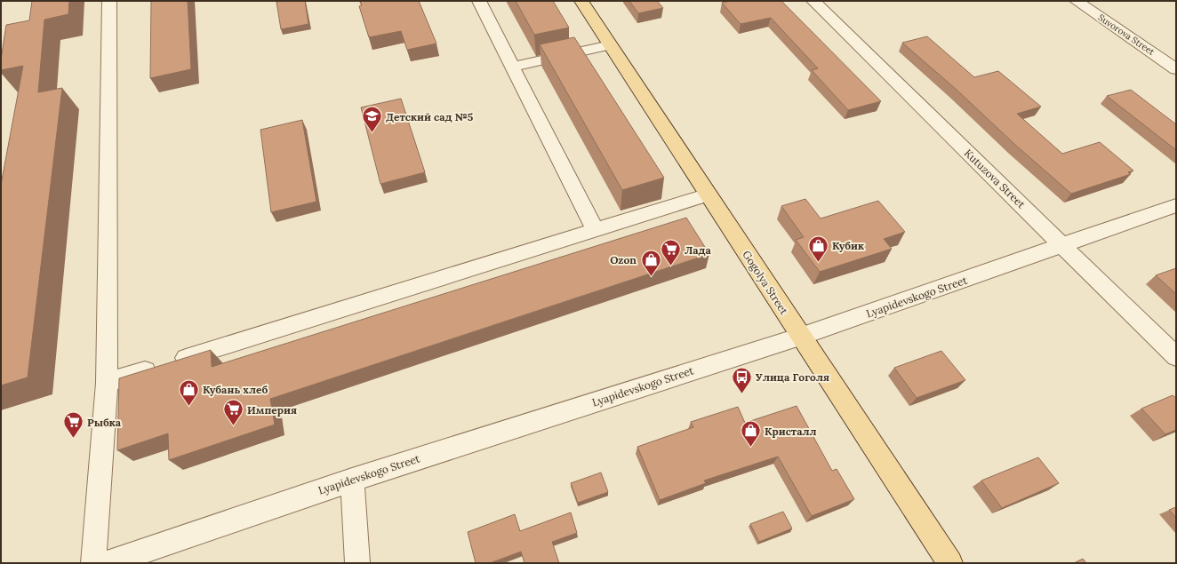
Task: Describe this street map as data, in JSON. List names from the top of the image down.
{
  "streets": {
    "main road": ["Gogolya Street"],
    "street": ["Suvorova Street", "Kutuzova Street", "Lyapidevskogo Street"]
  },
  "crossings": [
    ["Kutuzova Street", "Lyapidevskogo Street"],
    ["Gogolya Street", "Lyapidevskogo Street"]
  ],
  "places": {
    "school or university": ["Детский сад №5"],
    "shop": [
      "Кубик",
      "Ozon",
      "Кубань хлеб",
      "Кристалл"
    ],
    "supermarket": ["Лада", "Империя", "Рыбка"],
    "bus stop": ["Улица Гоголя"]
  }
}
